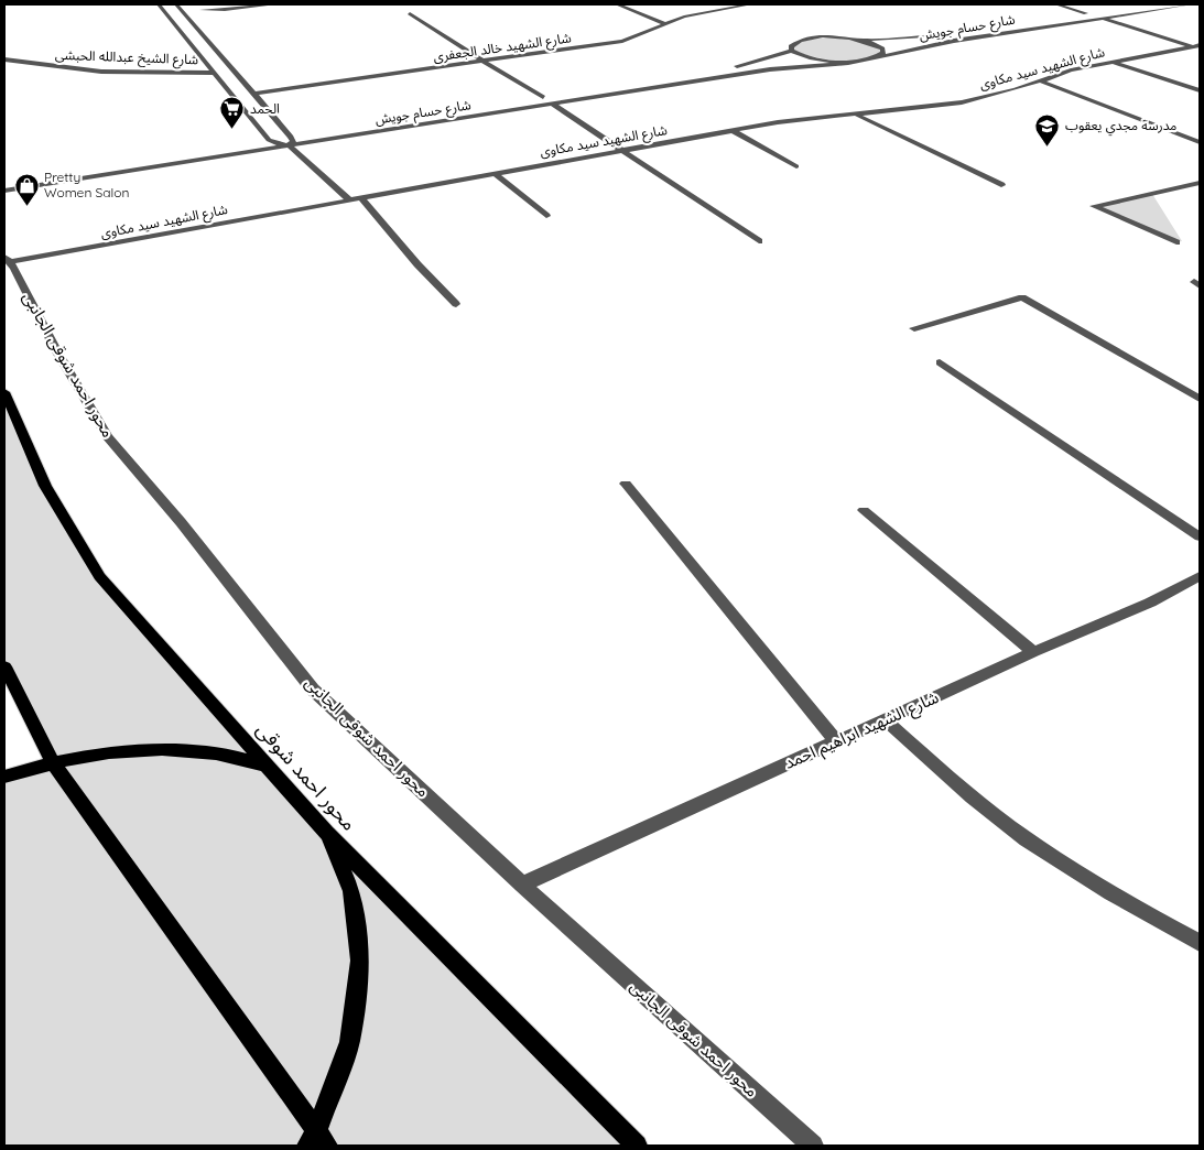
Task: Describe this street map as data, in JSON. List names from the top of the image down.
{
  "streets": {
    "main road": ["محور احمد شوقى"],
    "street": [
      "شارع حسام جويش",
      "شارع الشهيد خالد الجعفرى",
      "شارع الشيخ عبدالله الحبشى",
      "شارع الشهيد سيد مكاوى",
      "محور احمد شوقى الجانبى",
      "شارع الشهيد ابراهيم احمد"
    ]
  },
  "crossings": [
    ["شارع الشهيد سيد مكاوى", "محور احمد شوقى الجانبى"],
    ["محور احمد شوقى الجانبى", "شارع الشهيد ابراهيم احمد"]
  ],
  "places": {
    "supermarket": ["الحمد"],
    "school or university": ["مدرسة مجدي يعقوب"],
    "shop": ["Pretty Women Salon"]
  }
}
